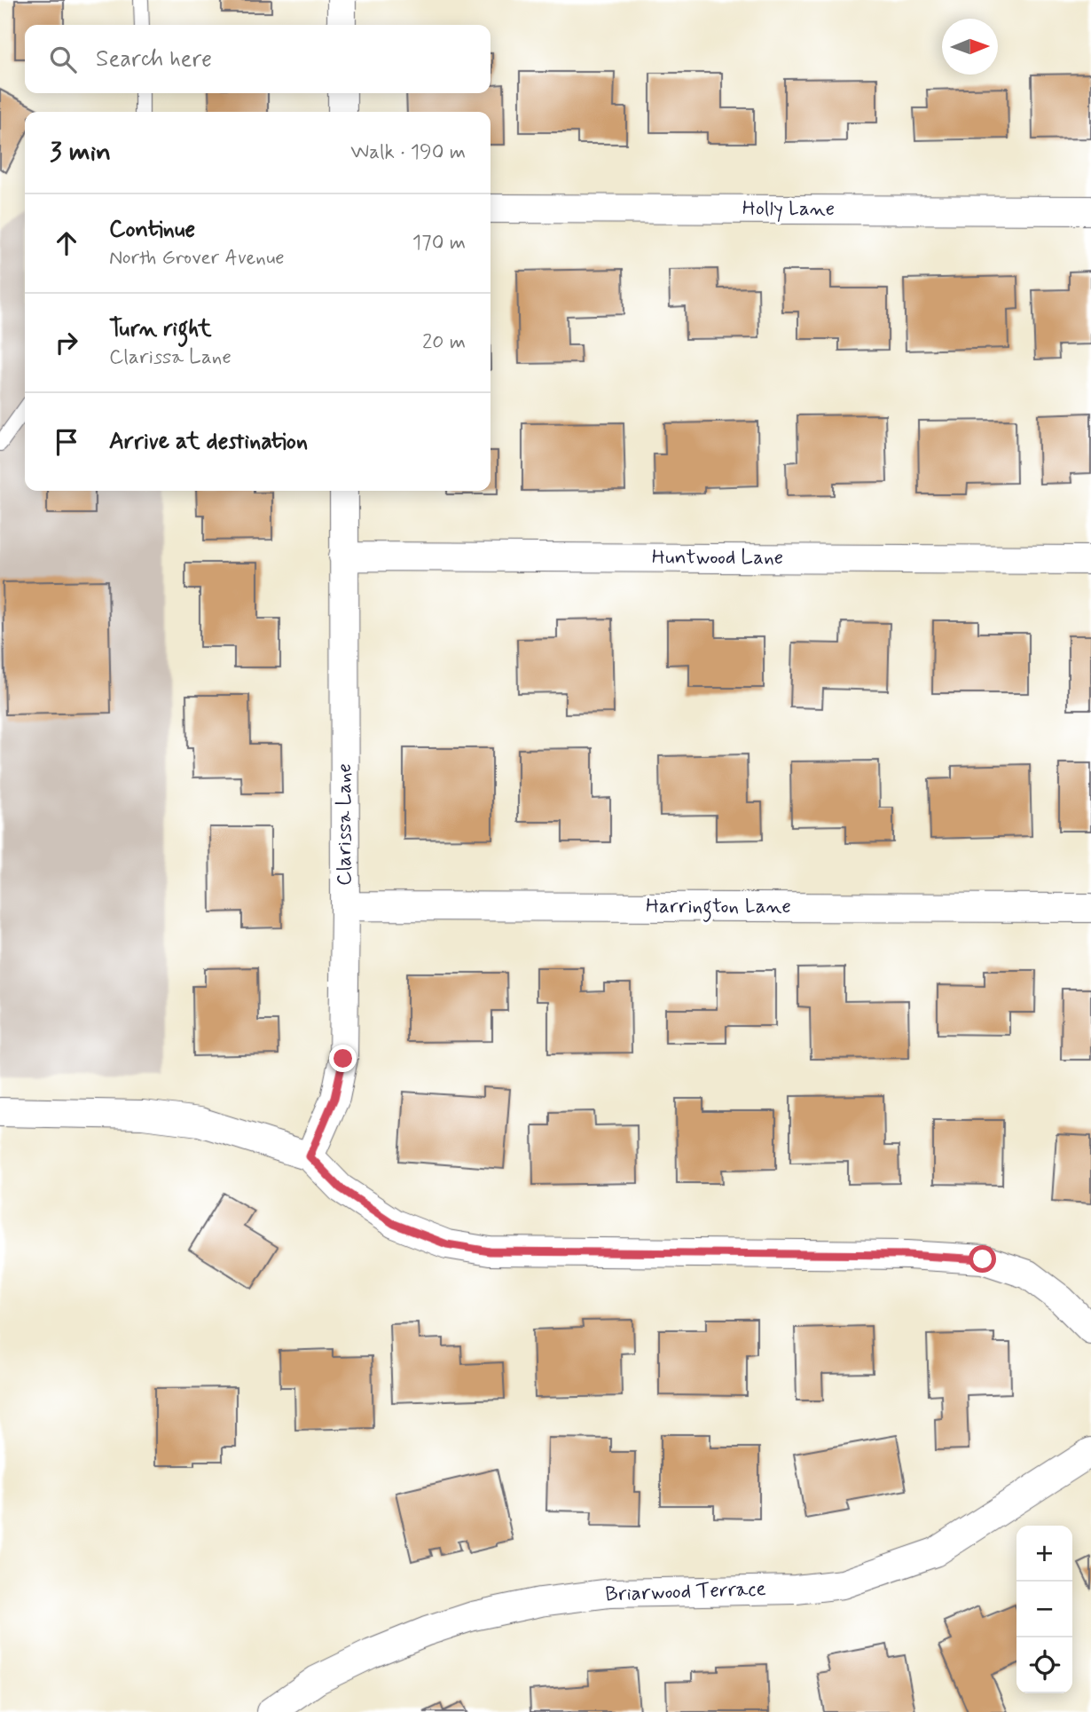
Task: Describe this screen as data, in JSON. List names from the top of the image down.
{
  "streets": {
    "street": [
      "Holly Lane",
      "Huntwood Lane",
      "Clarissa Lane",
      "Harrington Lane",
      "Briarwood Terrace"
    ]
  },
  "crossings": [
    ["Huntwood Lane", "Clarissa Lane"],
    ["Clarissa Lane", "Harrington Lane"]
  ],
  "north": "right",
  "page": {
    "search": "Search here",
    "heading": ["3 min", "Walk · 190 m"],
    "list": [
      ["Continue", "North Grover Avenue", "170 m"],
      ["Turn right", "Clarissa Lane", "20 m"],
      "Arrive at destination"
    ],
    "map_buttons": ["+", "−"]
  }
}
